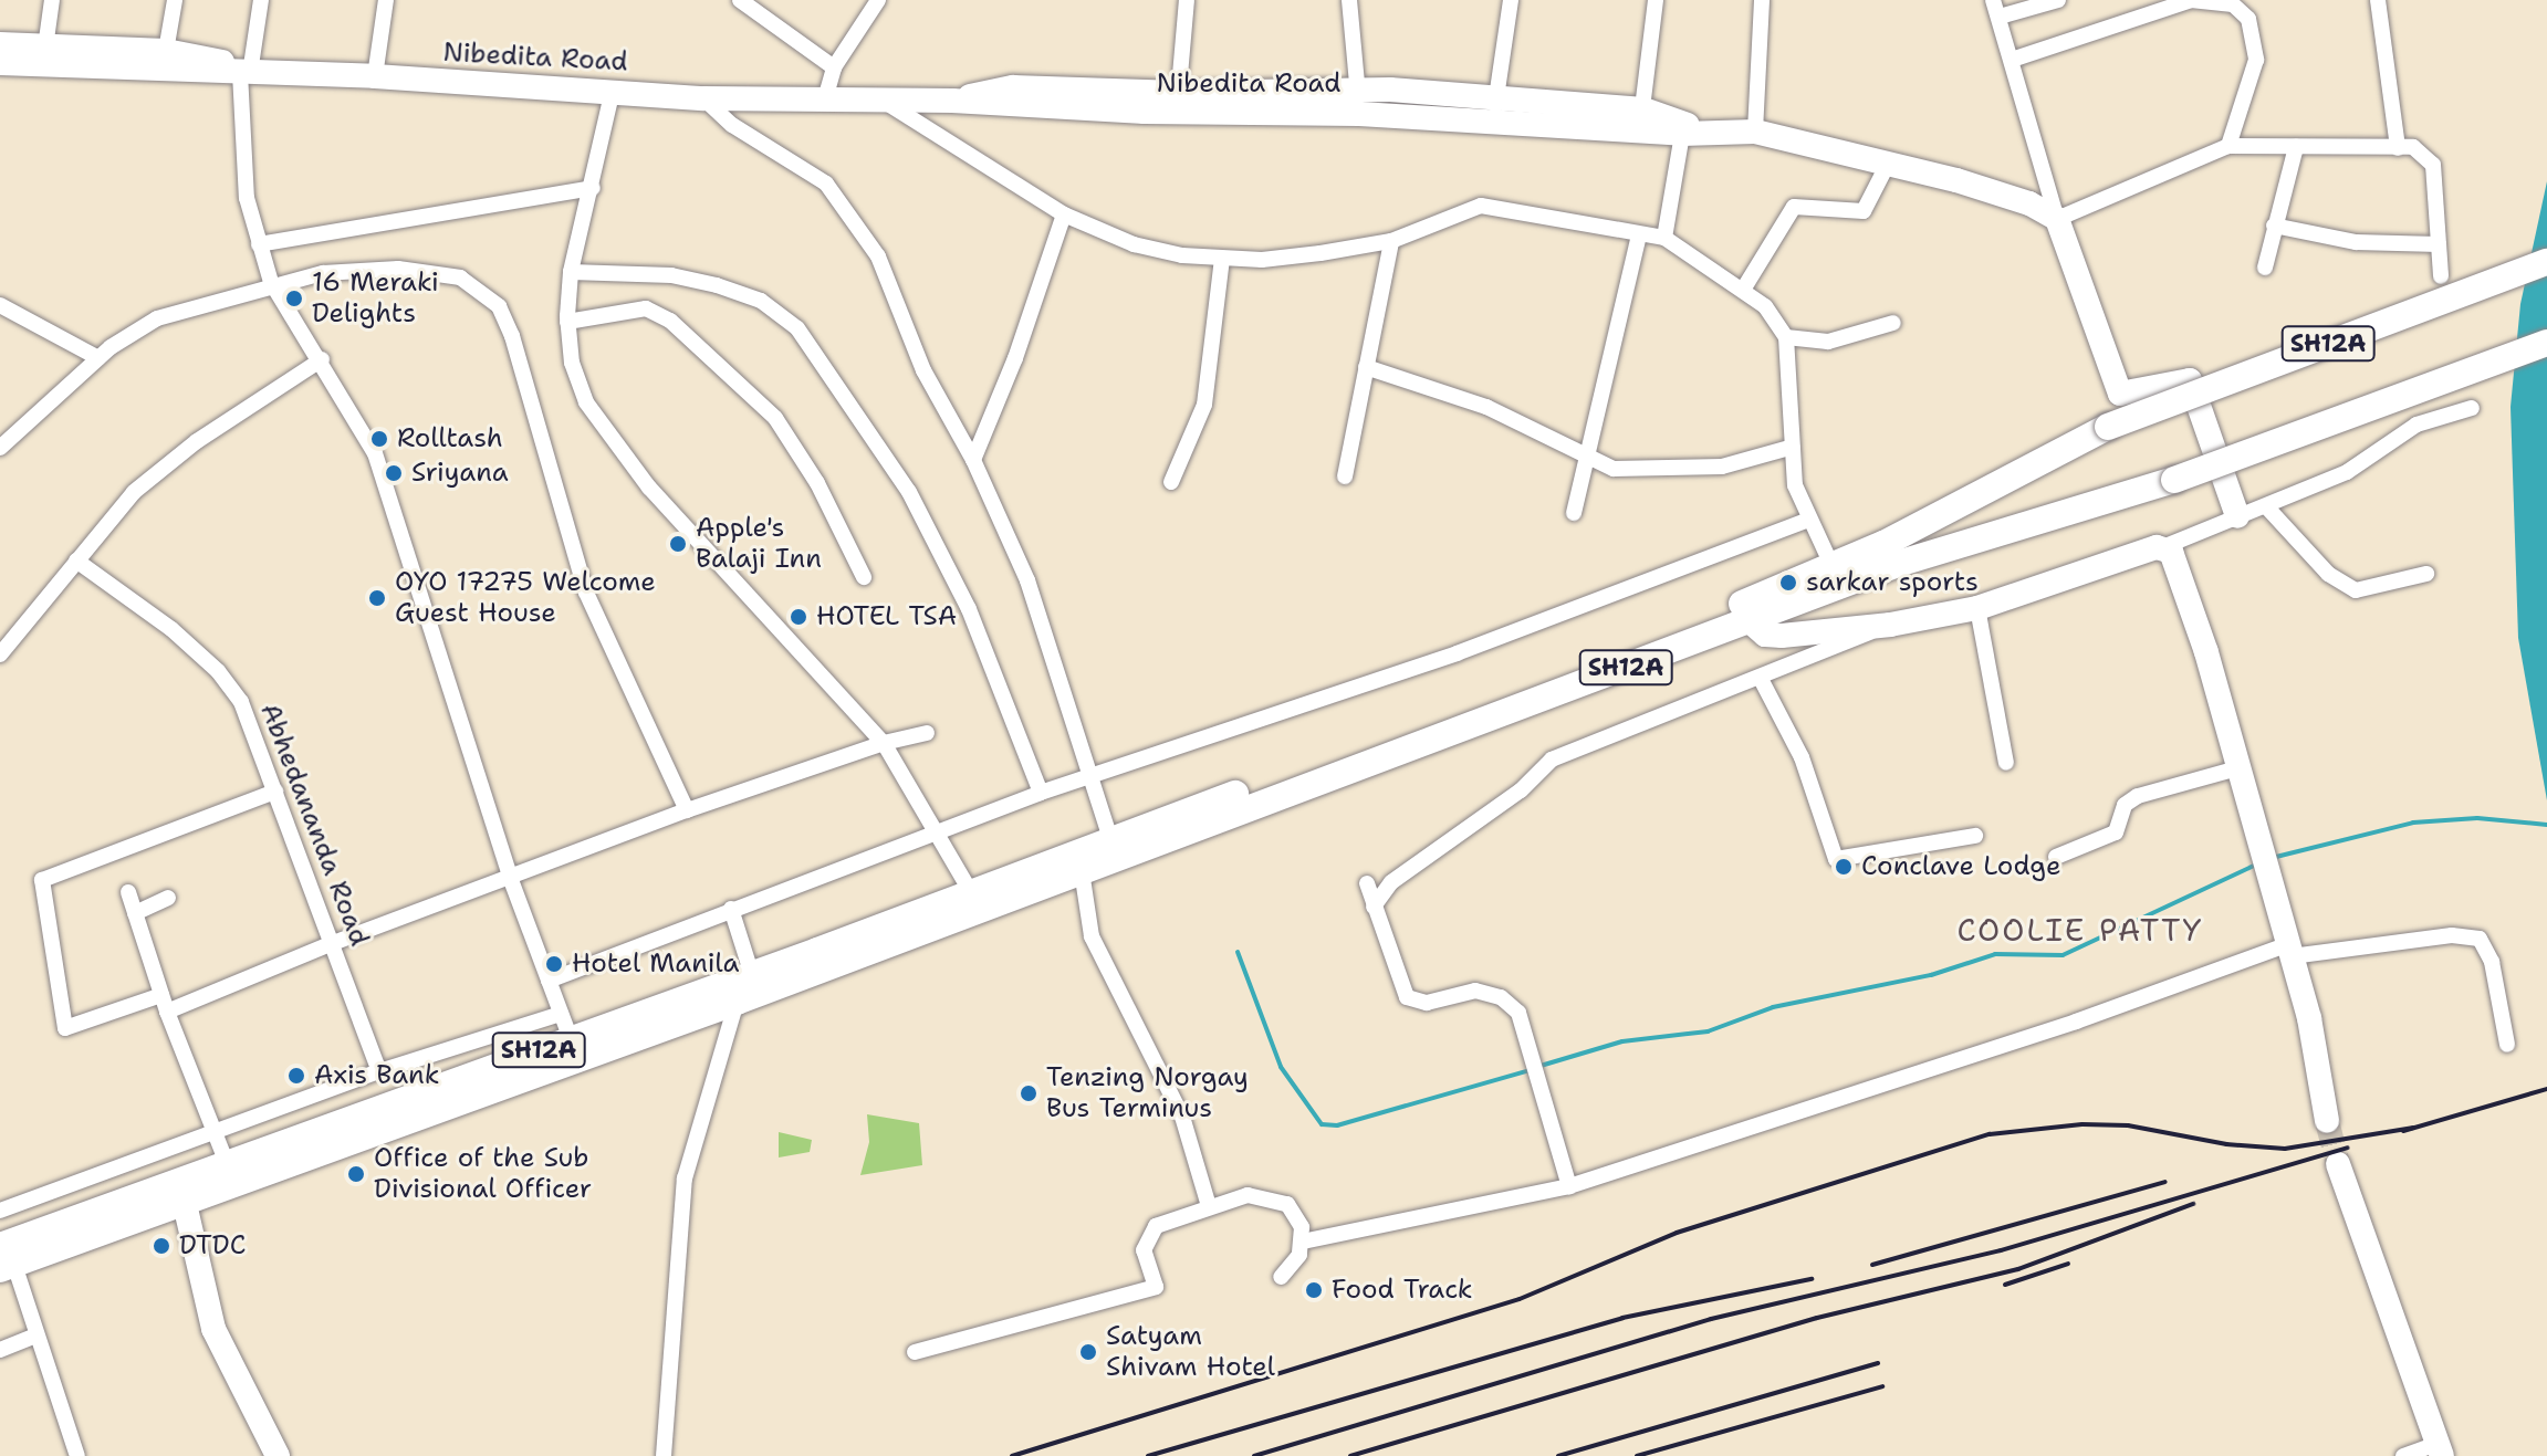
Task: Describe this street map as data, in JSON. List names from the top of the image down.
{
  "streets": {
    "main road": ["SH12A"],
    "street": ["Nibedita Road", "Abhedananda Road"]
  },
  "districts": ["COOLIE PATTY"],
  "places": [
    "16 Meraki Delights",
    "Rolltash",
    "Sriyana",
    "Apple's Balaji Inn",
    "sarkar sports",
    "OYO 17275 Welcome Guest House",
    "HOTEL TSA",
    "Conclave Lodge",
    "Hotel Manila",
    "Axis Bank",
    "Tenzing Norgay Bus Terminus",
    "Office of the Sub Divisional Officer",
    "DTDC",
    "Food Track",
    "Satyam Shivam Hotel"
  ]
}
